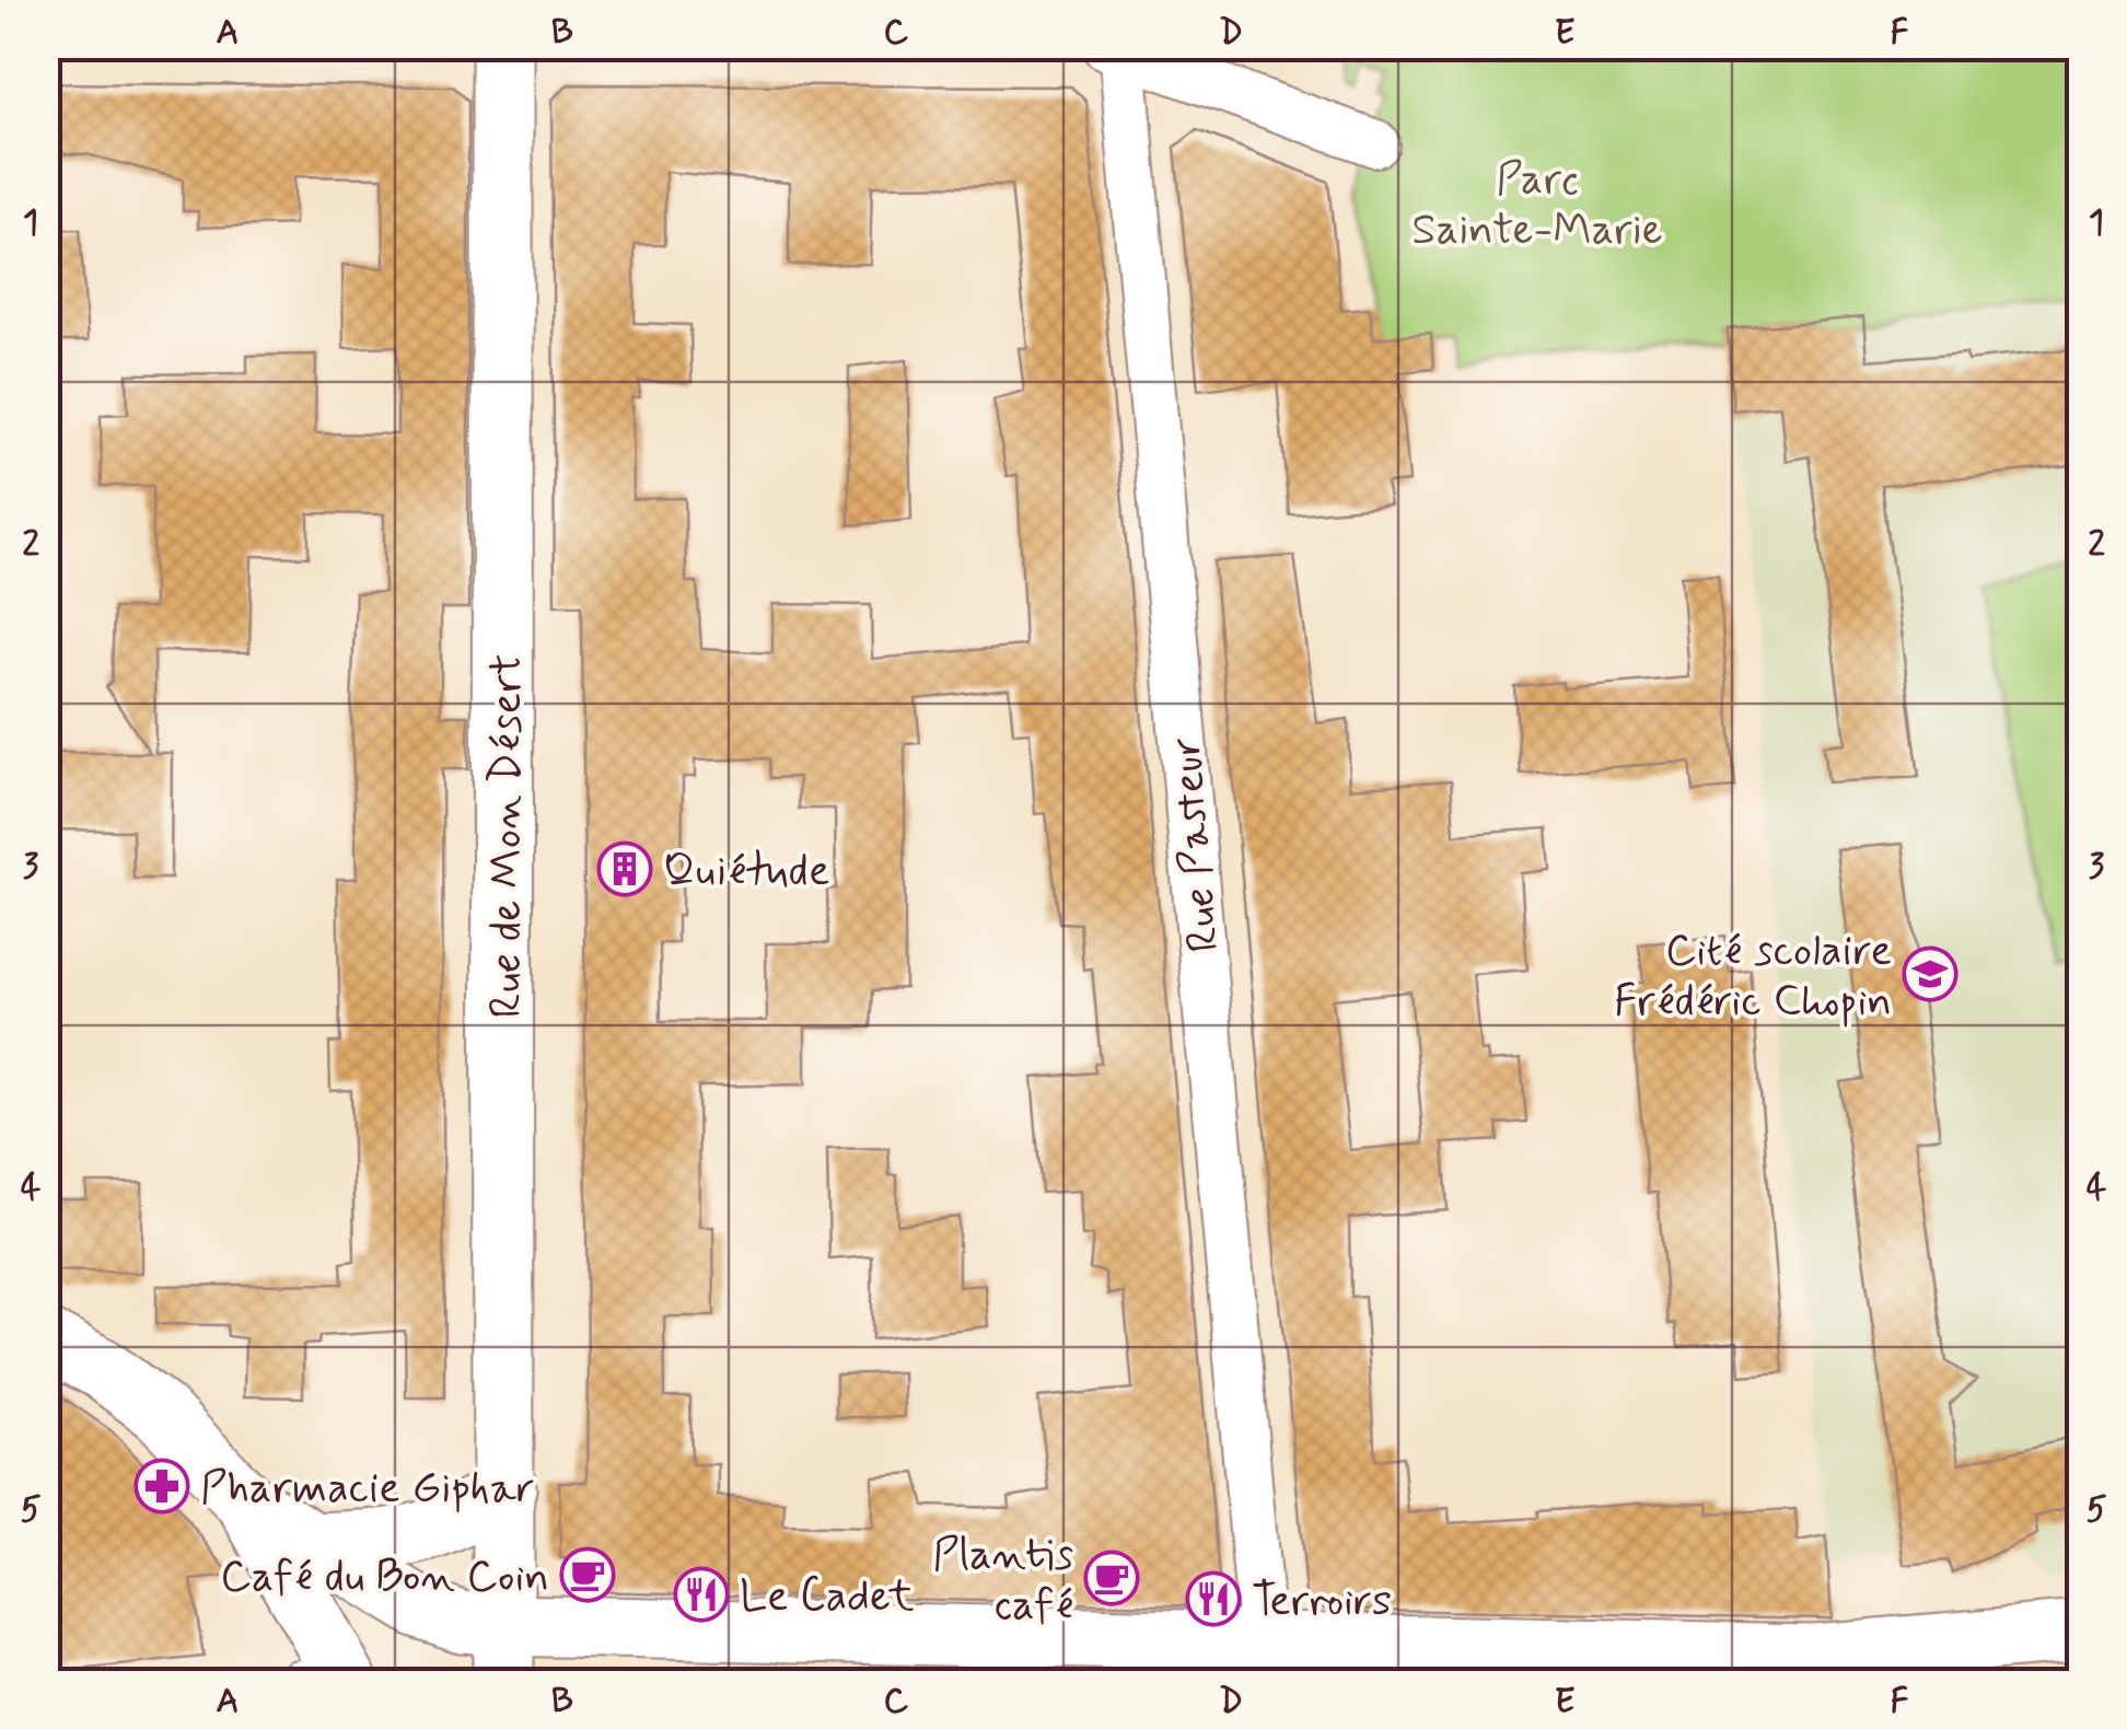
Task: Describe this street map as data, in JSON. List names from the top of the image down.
{
  "streets": {
    "main road": ["Rue de Mon Désert"],
    "street": ["Rue Pasteur"]
  },
  "parks": ["Parc Sainte-Marie"],
  "places": {
    "building": ["Quiétude"],
    "school or university": ["Cité scolaire Frédéric Chopin"],
    "pharmacy": ["Pharmacie Giphar"],
    "cafe": ["Café du Bon Coin", "Plantis café"],
    "restaurant": ["Le Cadet", "Terroirs"]
  },
  "grid": {
    "columns": [
      "A",
      "B",
      "C",
      "D",
      "E",
      "F"
    ],
    "rows": [
      "1",
      "2",
      "3",
      "4",
      "5"
    ]
  }
}
